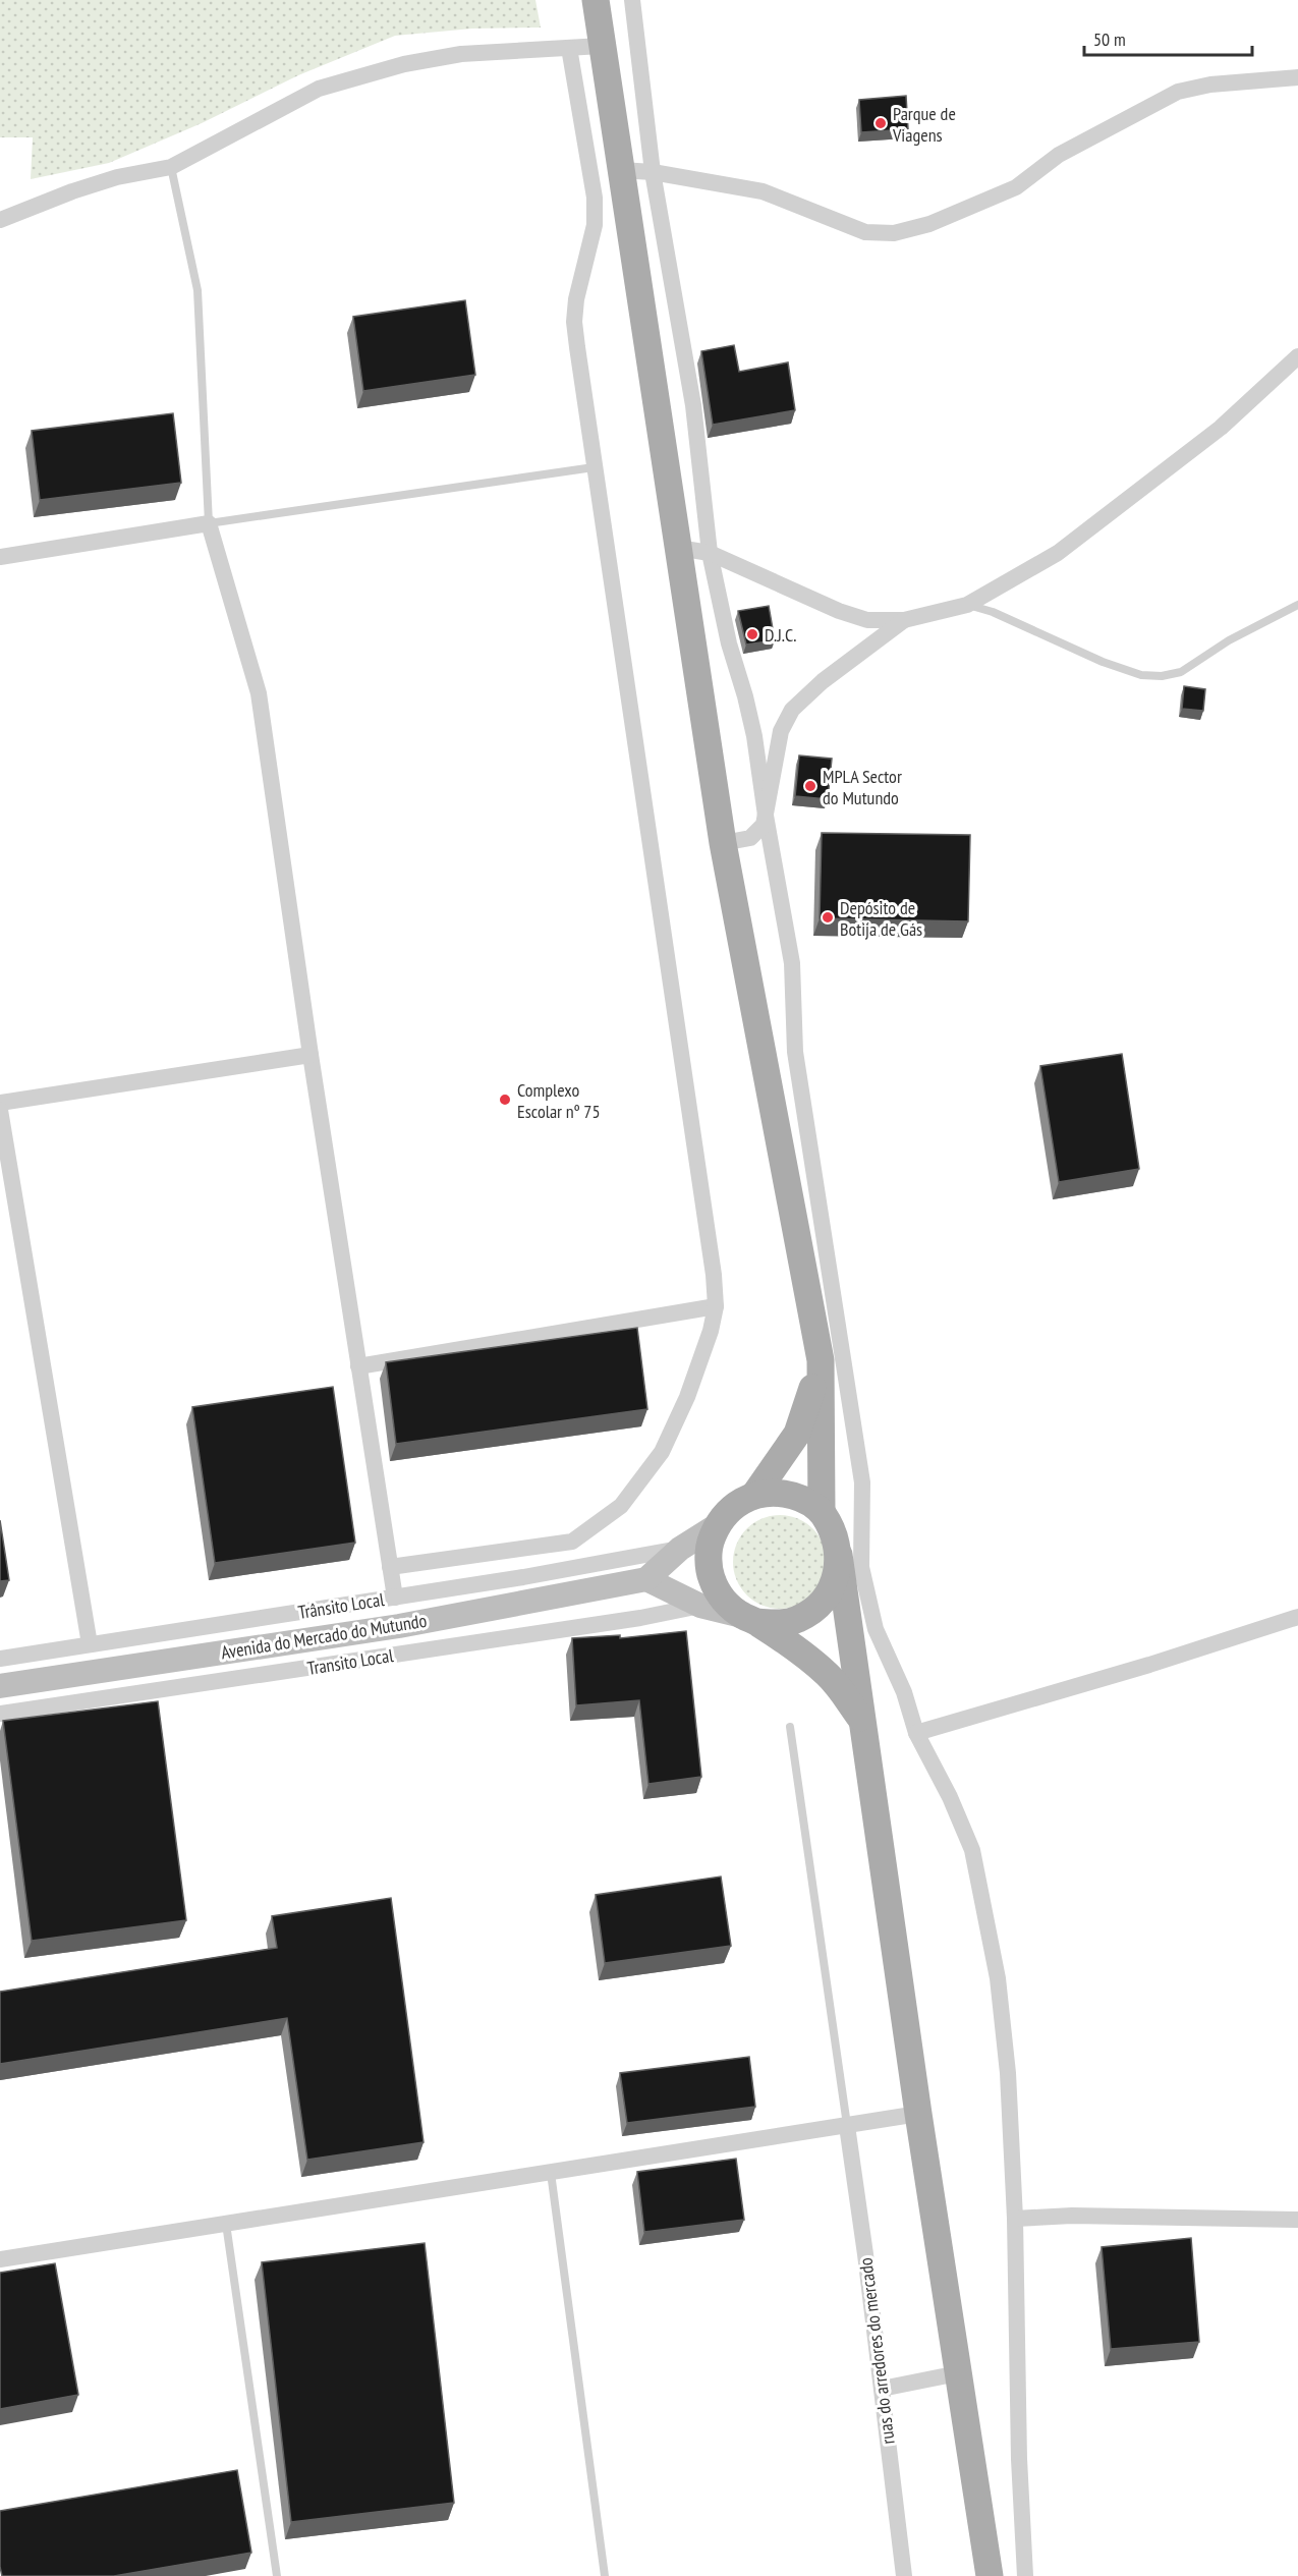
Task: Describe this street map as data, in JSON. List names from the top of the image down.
{
  "streets": {
    "main road": ["Avenida do Mercado do Mutundo"],
    "street": ["Trânsito Local", "Transito Local", "ruas do arredores do mercado"]
  },
  "places": [
    "Parque de Viagens",
    "D.J.C.",
    "MPLA Sector do Mutundo",
    "Depósito de Botija de Gás",
    "Complexo Escolar nº 75"
  ],
  "scale_bar": "50 m"
}
